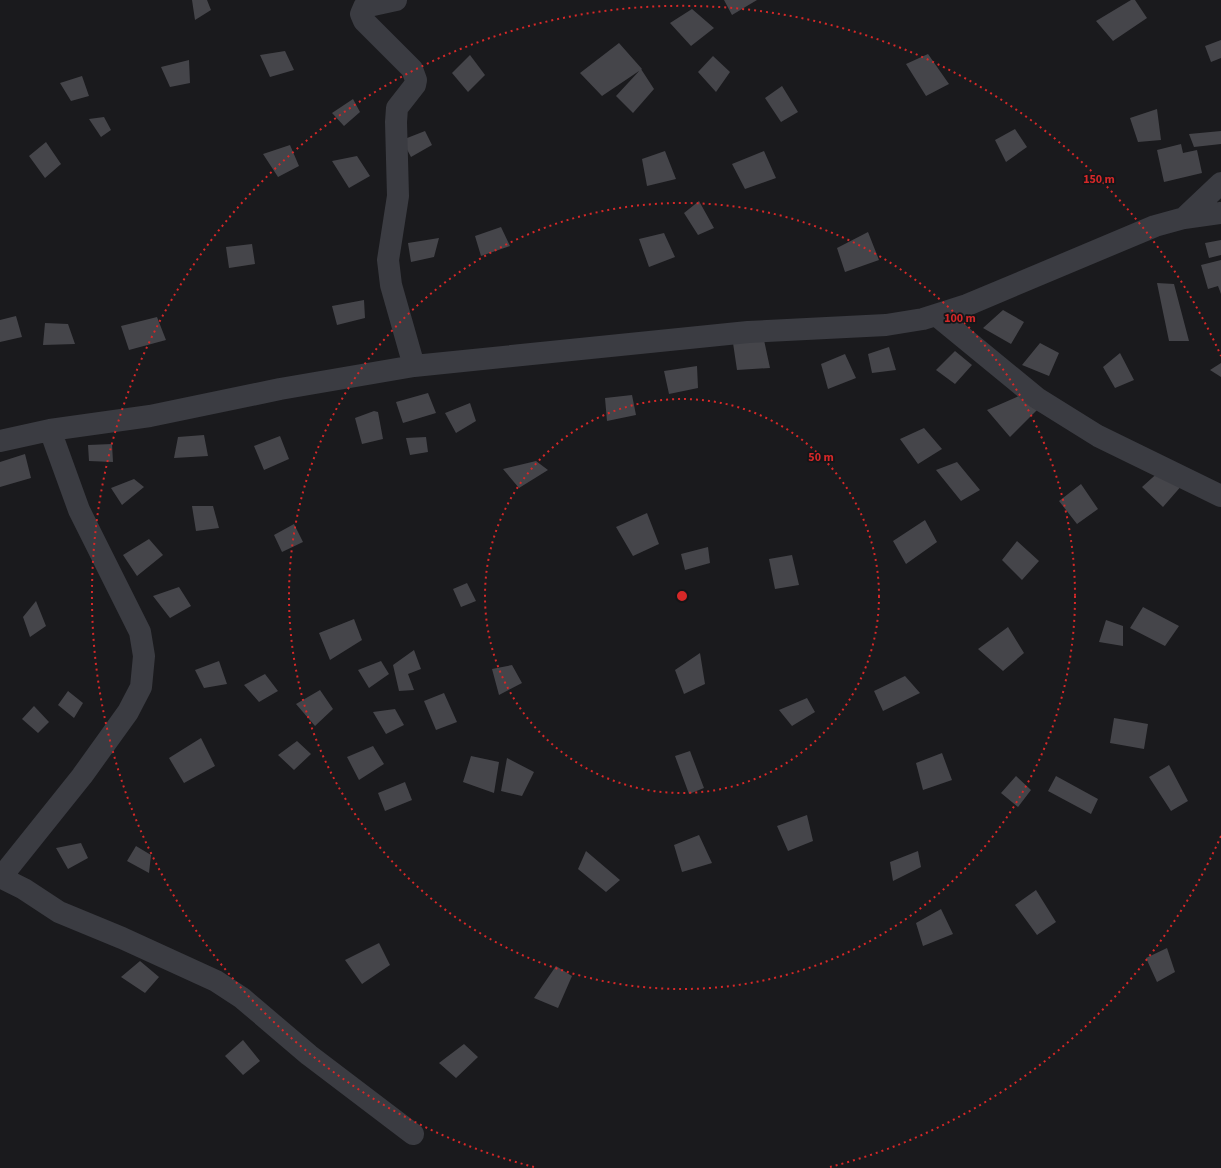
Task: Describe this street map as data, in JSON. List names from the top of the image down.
{
  "rings": ["150 m", "100 m", "50 m"]
}
